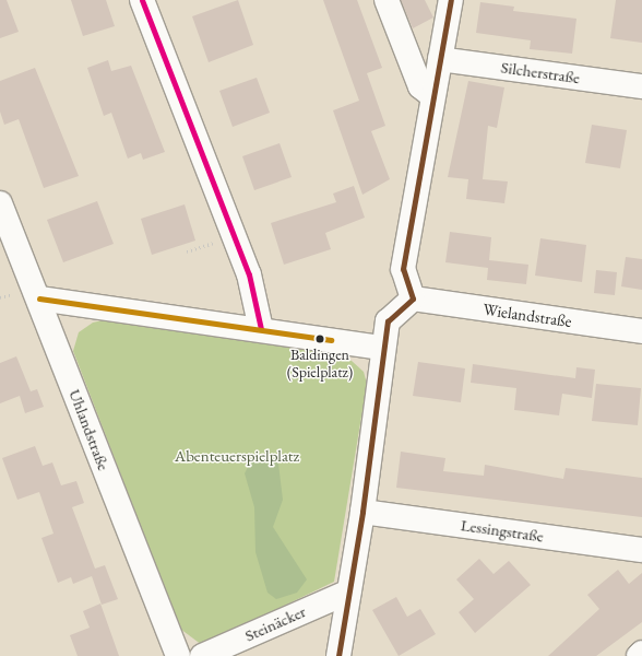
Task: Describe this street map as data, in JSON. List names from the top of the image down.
{
  "streets": {
    "street": [
      "Silcherstraße",
      "Wielandstraße",
      "Uhlandstraße",
      "Lessingstraße",
      "Steinäcker"
    ]
  },
  "parks": ["Abenteuerspielplatz"],
  "places": ["Baldingen (Spielplatz)"]
}
